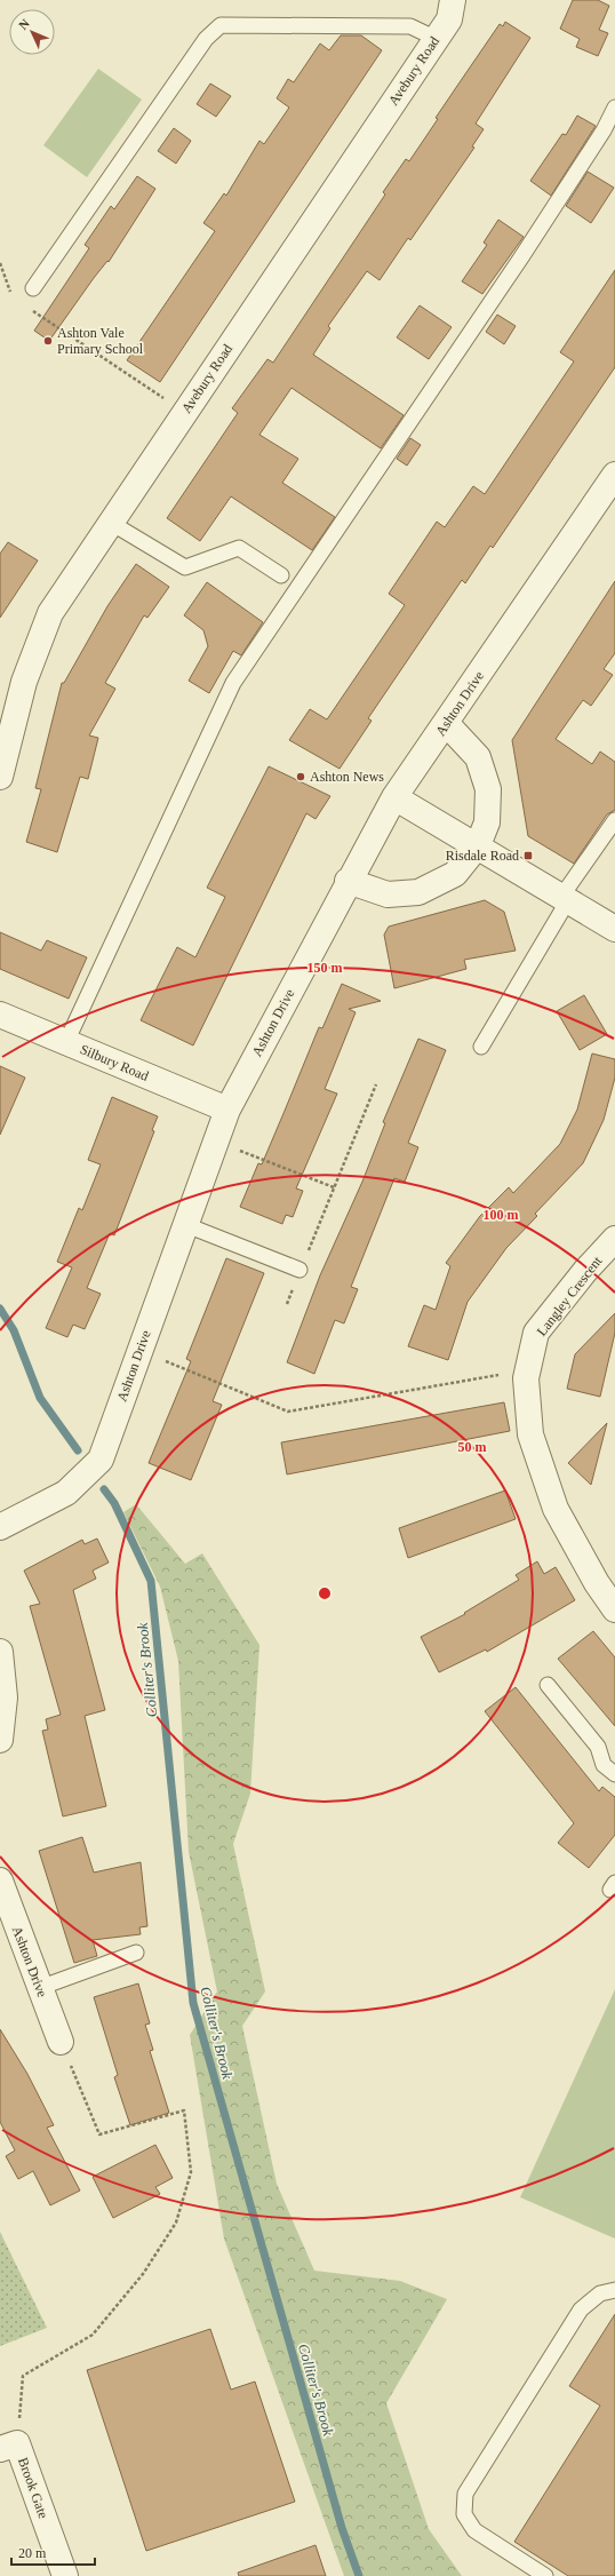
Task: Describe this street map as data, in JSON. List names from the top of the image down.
{
  "streets": {
    "street": [
      "Avebury Road",
      "Ashton Drive",
      "Silbury Road",
      "Langley Crescent",
      "Brook Gate"
    ]
  },
  "crossings": [
    ["Ashton Drive", "Silbury Road"]
  ],
  "water": ["Colliter's Brook"],
  "places": {
    "other": ["Ashton Vale Primary School", "Ashton News"],
    "transit": ["Risdale Road"]
  },
  "scale_bar": "20 m",
  "north": "top left",
  "rings": ["150 m", "100 m", "50 m"]
}
